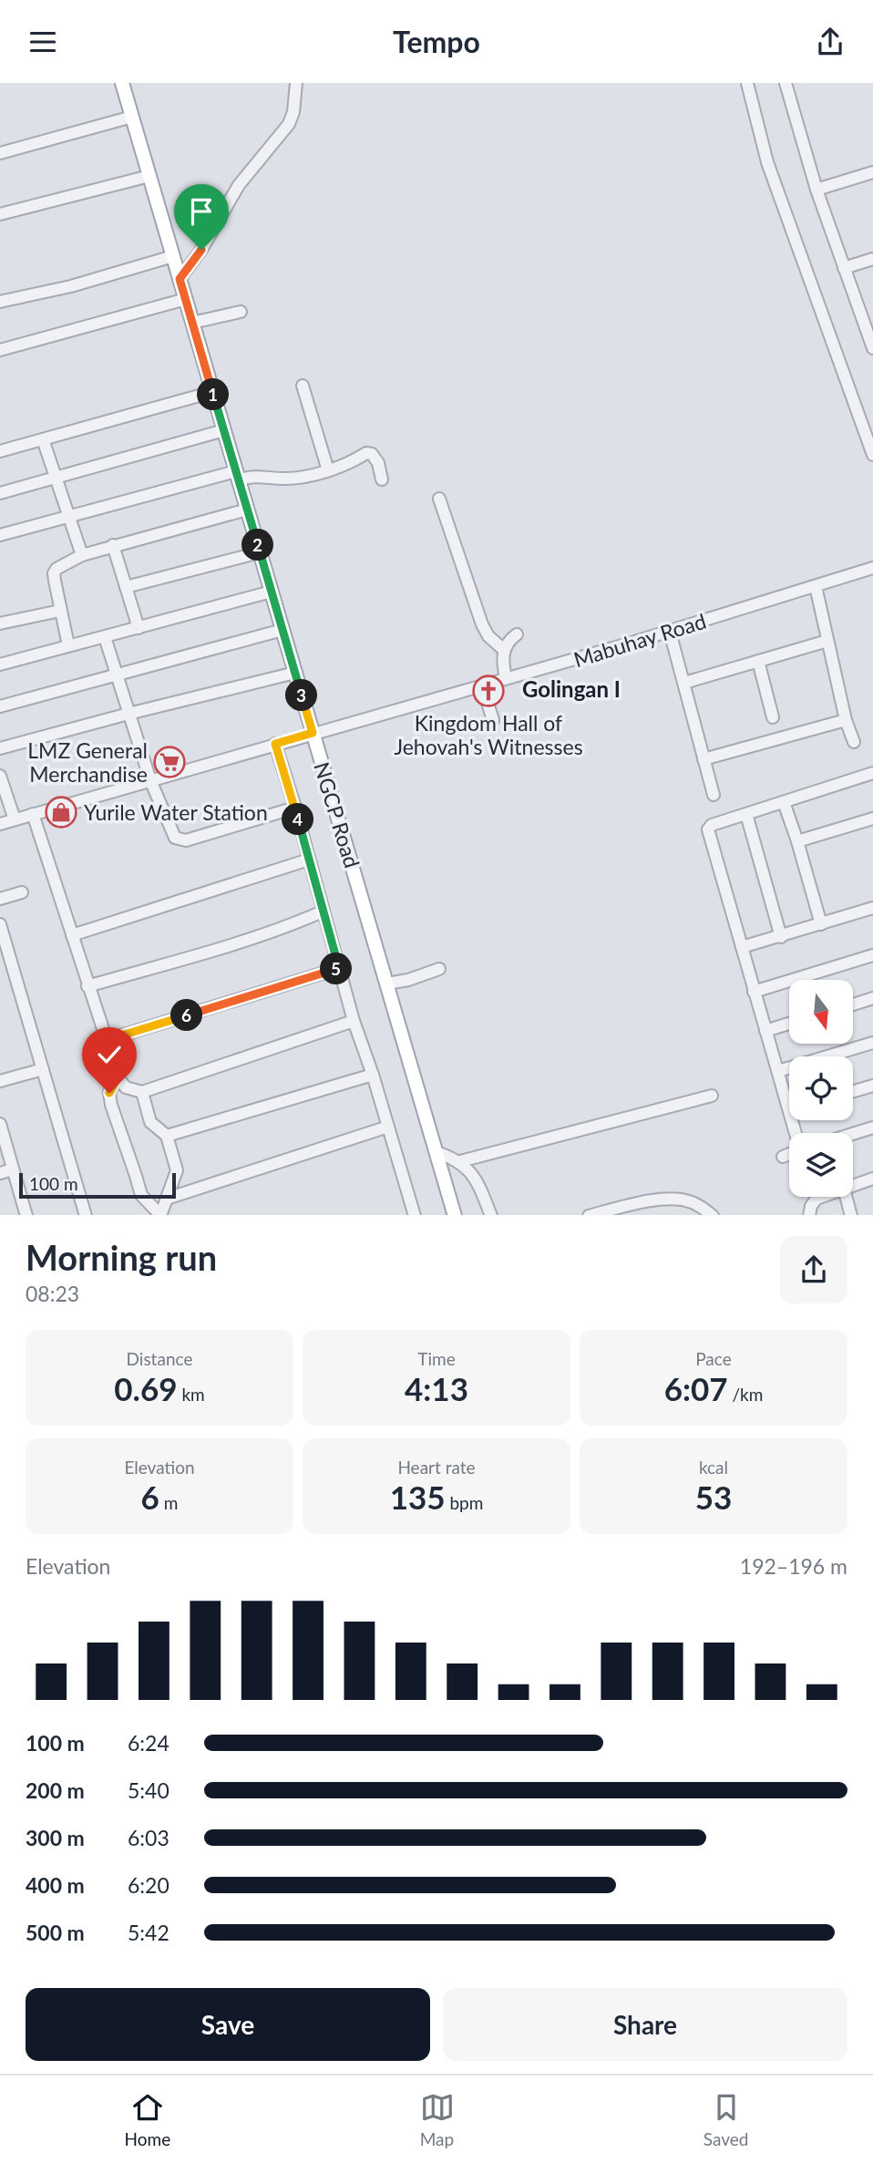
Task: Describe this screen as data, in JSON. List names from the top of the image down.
{
  "streets": {
    "main road": ["NGCP Road"],
    "street": ["Mabuhay Road"]
  },
  "crossings": [
    ["Mabuhay Road", "NGCP Road"]
  ],
  "districts": ["Golingan I"],
  "places": {
    "church": ["Kingdom Hall of Jehovah's Witnesses"],
    "supermarket": ["LMZ General Merchandise"],
    "shop": ["Yurile Water Station"]
  },
  "scale_bar": "100 m",
  "north": "bottom",
  "page": {
    "header": "Tempo",
    "pins": [
      "1",
      "2",
      "3",
      "4",
      "5",
      "6"
    ],
    "scale": "100 m",
    "heading": ["Morning run", "08:23"],
    "stats": [
      ["Distance", "0.69 km"],
      ["Time", "4:13"],
      ["Pace", "6:07 /km"],
      ["Elevation", "6 m"],
      ["Heart rate", "135 bpm"],
      ["kcal", "53"]
    ],
    "chart": ["Elevation", "192–196 m"],
    "list": [
      {
        "name": "100 m",
        "note": "6:24"
      },
      {
        "name": "200 m",
        "note": "5:40"
      },
      {
        "name": "300 m",
        "note": "6:03"
      },
      {
        "name": "400 m",
        "note": "6:20"
      },
      {
        "name": "500 m",
        "note": "5:42"
      }
    ],
    "buttons": ["Save", "Share"],
    "tabs": ["Home", "Map", "Saved"]
  }
}
